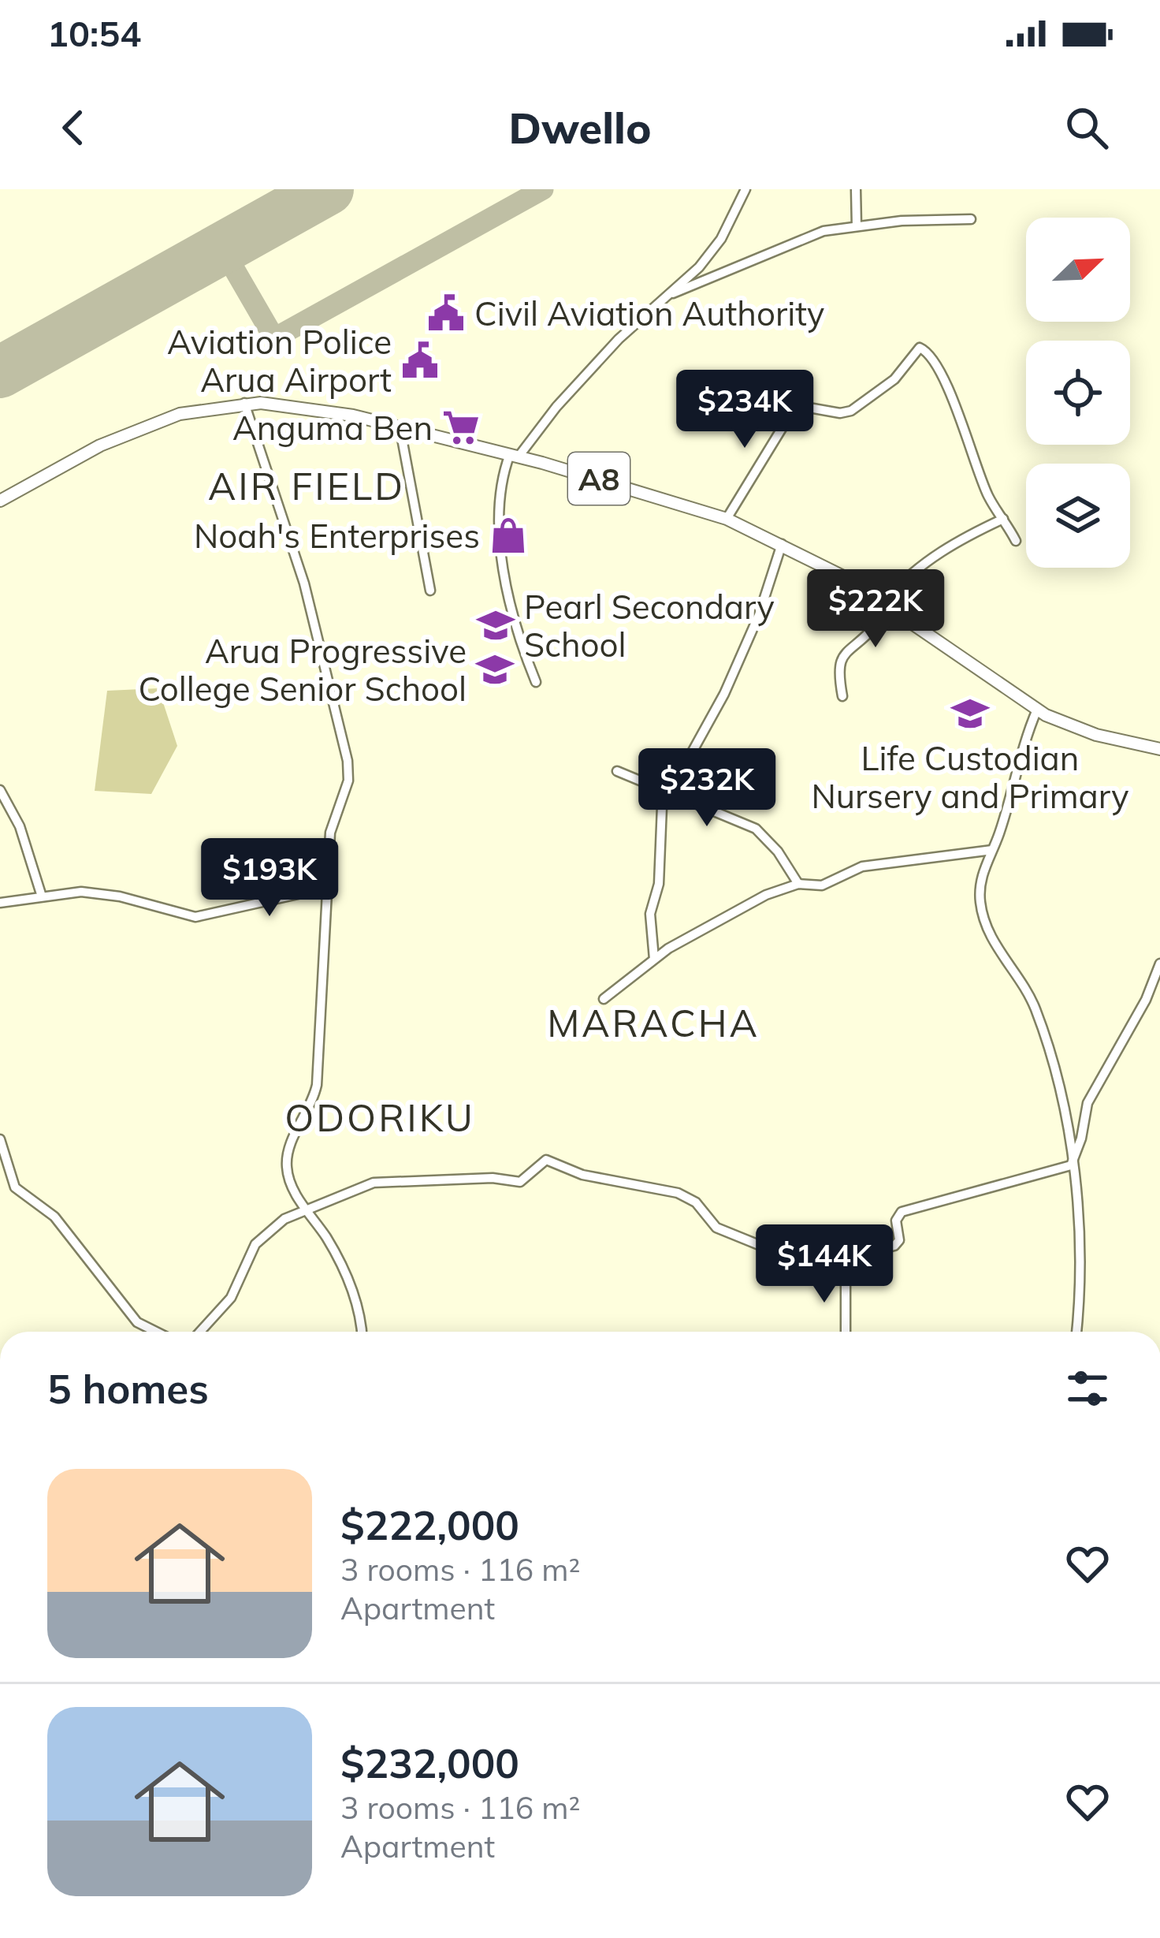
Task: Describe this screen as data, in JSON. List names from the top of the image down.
{
  "streets": {
    "main road": ["A8"]
  },
  "districts": ["AIR FIELD", "MARACHA", "ODORIKU"],
  "places": {
    "public building": ["Civil Aviation Authority", "Aviation Police Arua Airport"],
    "supermarket": ["Anguma Ben"],
    "shop": ["Noah's Enterprises"],
    "school or university": ["Pearl Secondary School", "Arua Progressive College Senior School", "Life Custodian Nursery and Primary"]
  },
  "north": "top right",
  "page": {
    "status": "10:54",
    "header": "Dwello",
    "price": [
      "$234K",
      "$222K",
      "$232K",
      "$193K",
      "$144K"
    ],
    "heading": "5 homes",
    "list": [
      {
        "name": "$222,000",
        "note": "3 rooms · 116 m² · Apartment"
      },
      {
        "name": "$232,000",
        "note": "3 rooms · 116 m² · Apartment"
      }
    ]
  }
}
